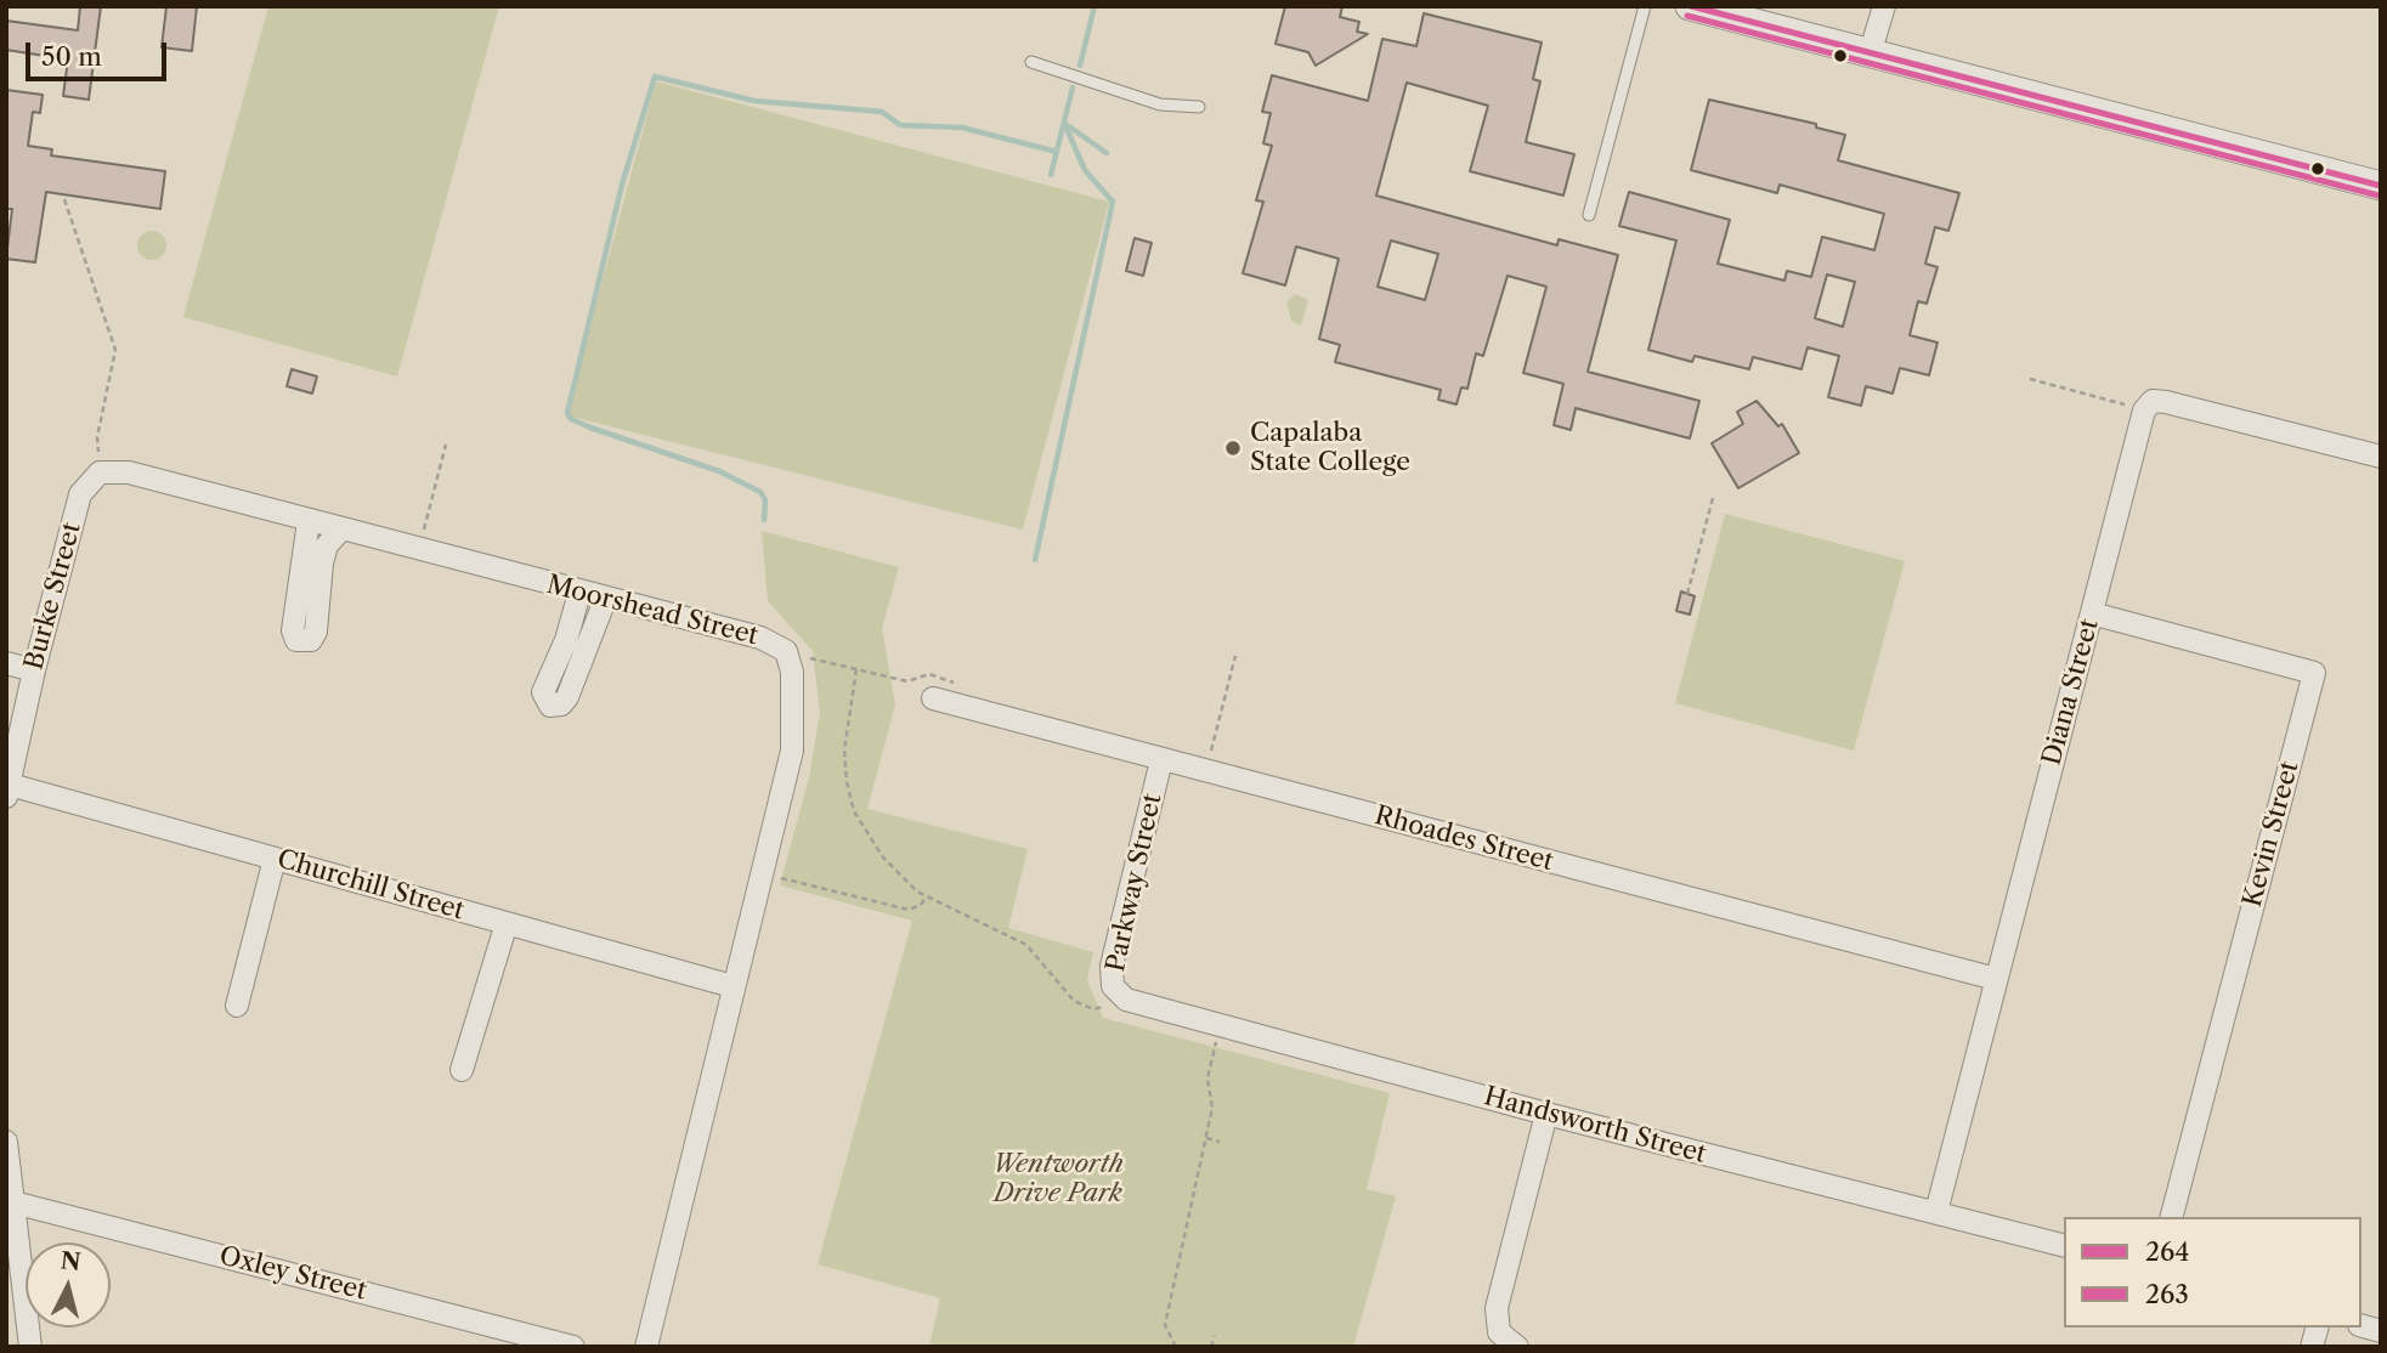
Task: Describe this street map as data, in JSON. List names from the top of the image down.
{
  "streets": {
    "street": [
      "Burke Street",
      "Moorshead Street",
      "Diana Street",
      "Kevin Street",
      "Rhoades Street",
      "Parkway Street",
      "Churchill Street",
      "Handsworth Street",
      "Oxley Street"
    ]
  },
  "crossings": [
    ["Burke Street", "Moorshead Street"],
    ["Burke Street", "Churchill Street"],
    ["Moorshead Street", "Churchill Street"],
    ["Diana Street", "Kevin Street"],
    ["Diana Street", "Rhoades Street"],
    ["Diana Street", "Handsworth Street"],
    ["Rhoades Street", "Parkway Street"],
    ["Parkway Street", "Handsworth Street"]
  ],
  "parks": ["Wentworth Drive Park"],
  "places": ["Capalaba State College"],
  "lines": ["transit line 264", "transit line 263"],
  "legend": ["264", "263"],
  "scale_bar": "50 m",
  "north": "top"
}
